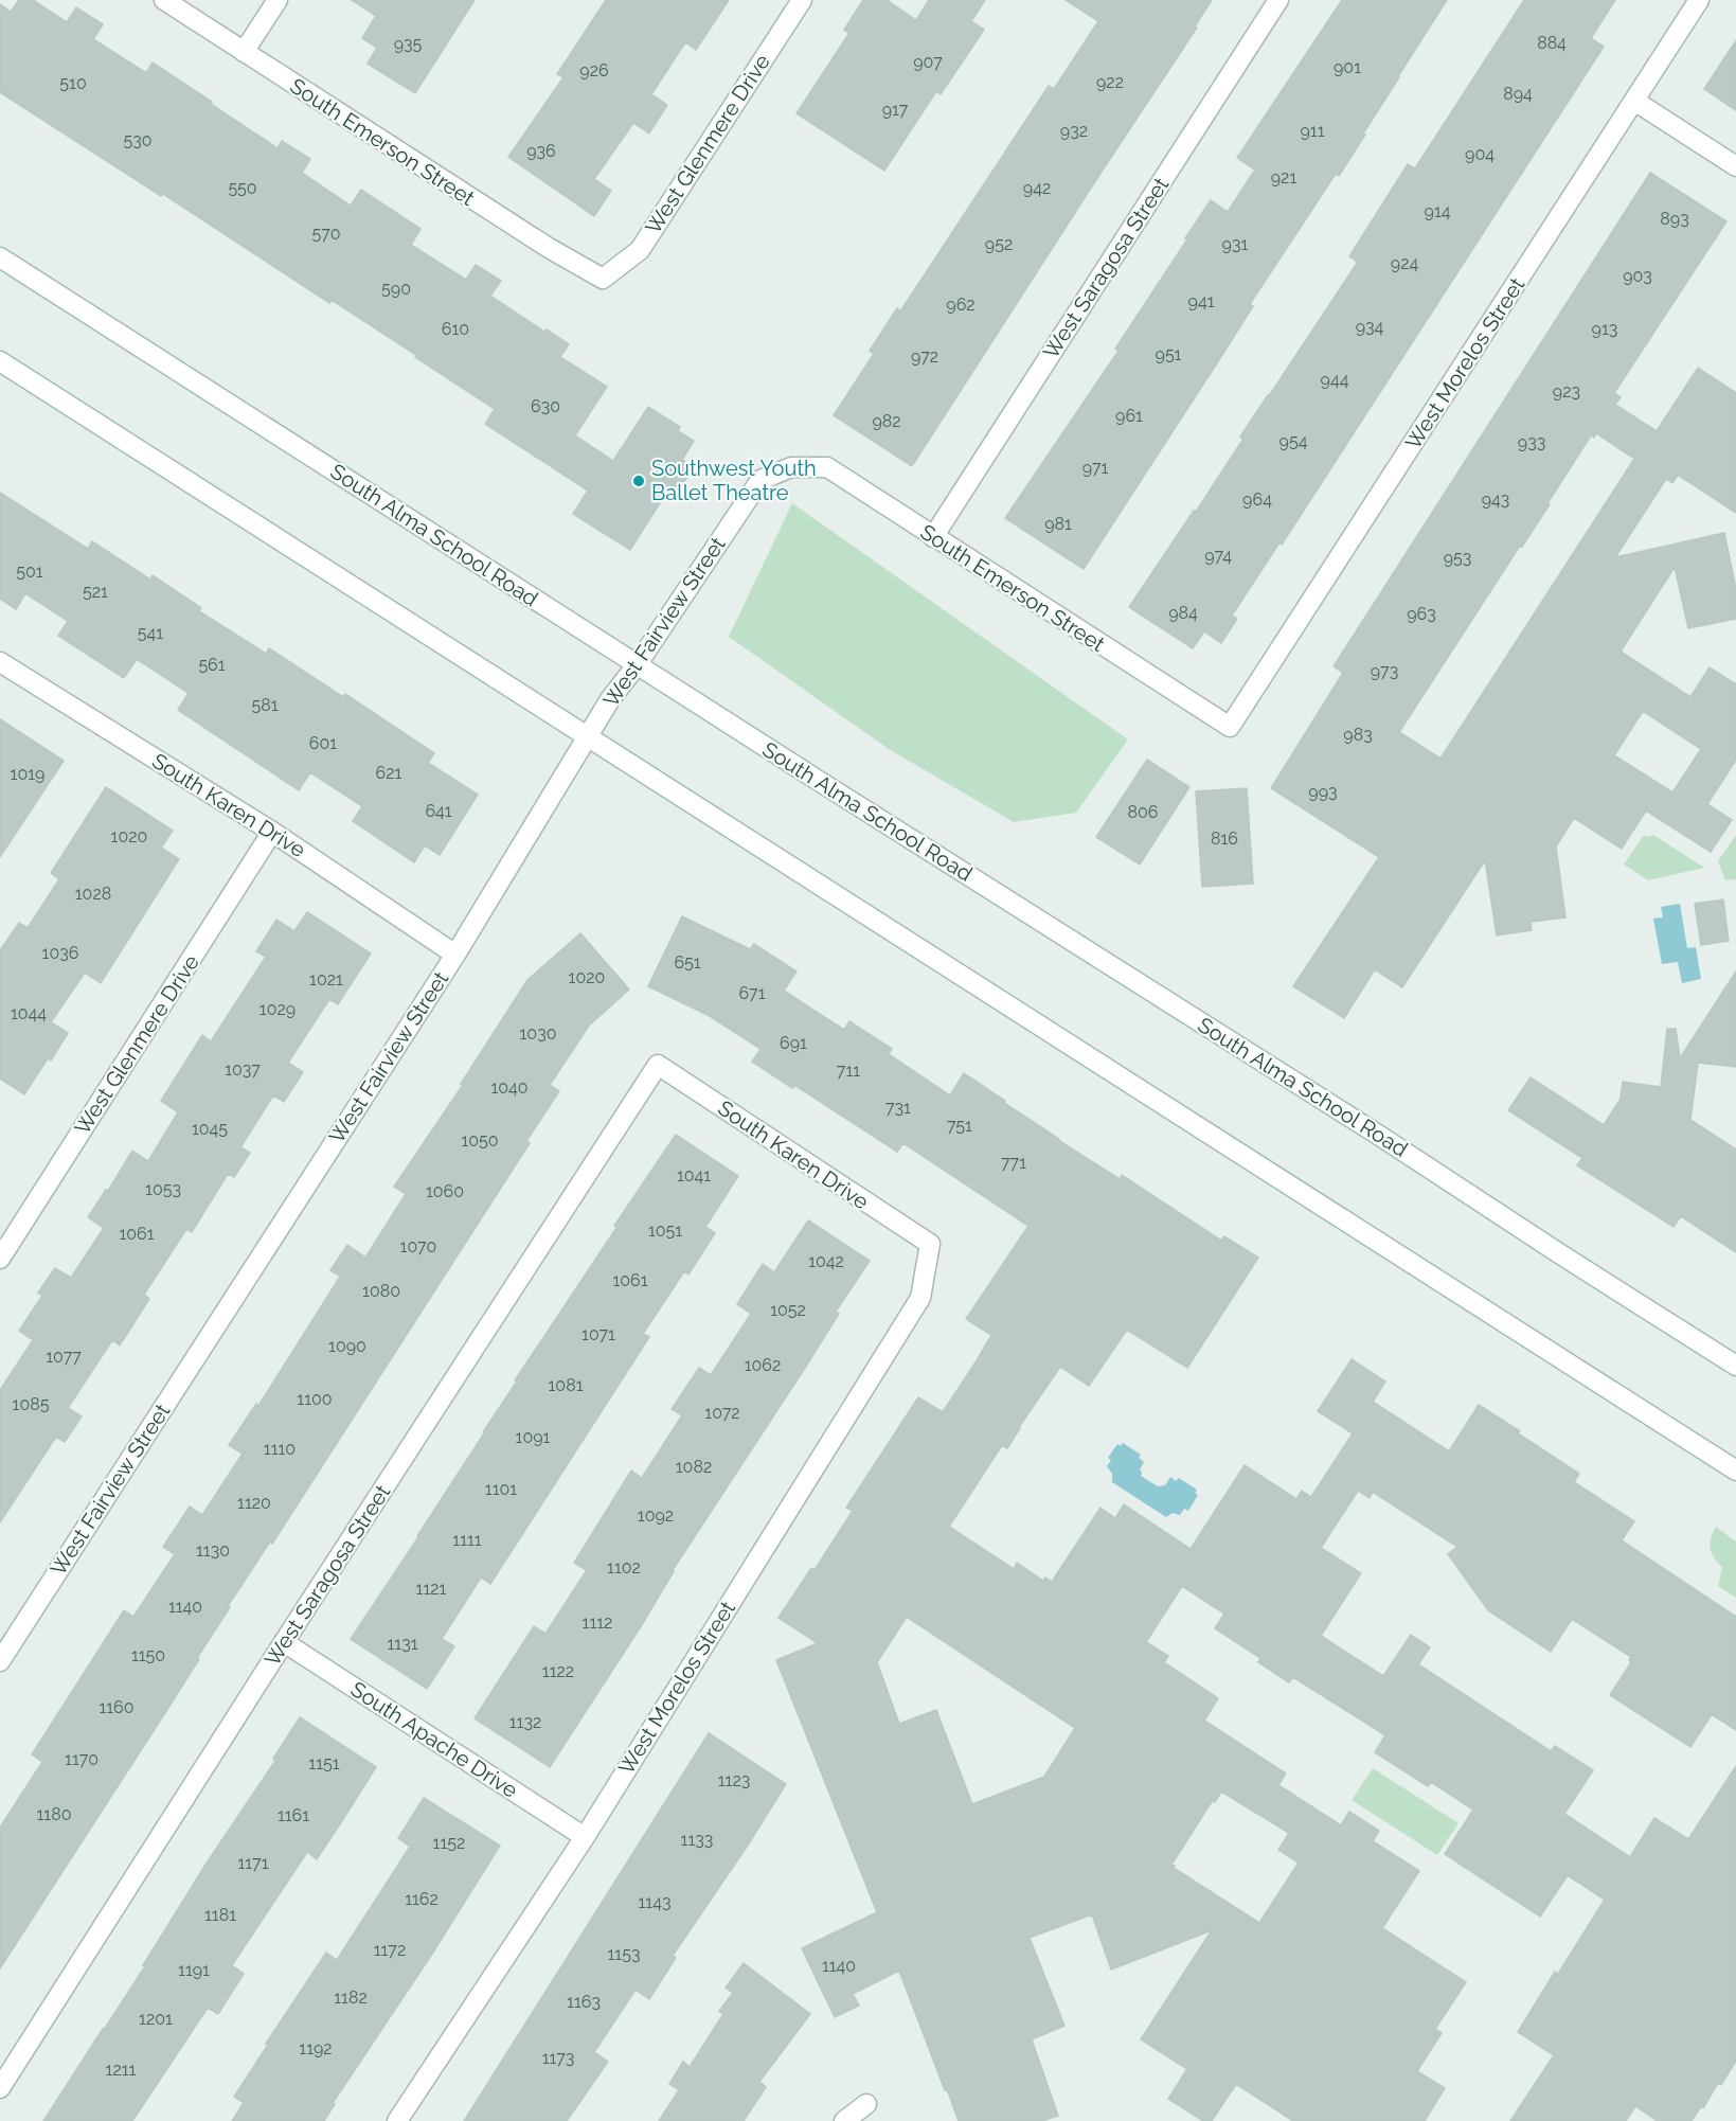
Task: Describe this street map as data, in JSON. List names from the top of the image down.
{
  "streets": {
    "street": [
      "South Emerson Street",
      "West Glenmere Drive",
      "West Saragosa Street",
      "West Morelos Street",
      "South Alma School Road",
      "West Fairview Street",
      "South Karen Drive",
      "South Apache Drive"
    ]
  },
  "crossings": [
    ["South Emerson Street", "West Glenmere Drive"],
    ["South Emerson Street", "West Saragosa Street"],
    ["South Emerson Street", "West Morelos Street"],
    ["South Emerson Street", "West Fairview Street"],
    ["West Glenmere Drive", "South Karen Drive"],
    ["West Saragosa Street", "South Karen Drive"],
    ["West Saragosa Street", "South Apache Drive"],
    ["West Morelos Street", "South Karen Drive"],
    ["West Morelos Street", "South Apache Drive"],
    ["South Alma School Road", "West Fairview Street"],
    ["West Fairview Street", "South Karen Drive"]
  ],
  "places": ["Southwest Youth Ballet Theatre"],
  "house_numbers": [
    "884",
    "935",
    "907",
    "901",
    "926",
    "922",
    "510",
    "894",
    "917",
    "932",
    "911",
    "530",
    "936",
    "904",
    "921",
    "550",
    "942",
    "914",
    "893",
    "570",
    "952",
    "931",
    "924",
    "903",
    "590",
    "941",
    "962",
    "934",
    "610",
    "913",
    "951",
    "972",
    "944",
    "923",
    "630",
    "961",
    "982",
    "954",
    "933",
    "971",
    "964",
    "943",
    "981",
    "974",
    "953",
    "501",
    "521",
    "984",
    "963",
    "541",
    "561",
    "973",
    "581",
    "983",
    "601",
    "621",
    "1019",
    "993",
    "641",
    "806",
    "1020",
    "816",
    "1028",
    "1036",
    "651",
    "1020",
    "1021",
    "671",
    "1029",
    "1044",
    "1030",
    "691",
    "1037",
    "711",
    "1040",
    "731",
    "751",
    "1045",
    "1050",
    "771",
    "1041",
    "1053",
    "1060",
    "1051",
    "1061",
    "1070",
    "1042",
    "1061",
    "1080",
    "1052",
    "1071",
    "1090",
    "1077",
    "1062",
    "1081",
    "1100",
    "1085",
    "1072",
    "1091",
    "1110",
    "1082",
    "1101",
    "1120",
    "1092",
    "1111",
    "1130",
    "1102",
    "1121",
    "1140",
    "1112",
    "1131",
    "1150",
    "1122",
    "1160",
    "1132",
    "1170",
    "1151",
    "1123",
    "1180",
    "1161",
    "1133",
    "1152",
    "1171",
    "1162",
    "1143",
    "1181",
    "1172",
    "1153",
    "1140",
    "1191",
    "1182",
    "1163",
    "1201",
    "1192",
    "1173",
    "1211"
  ]
}
